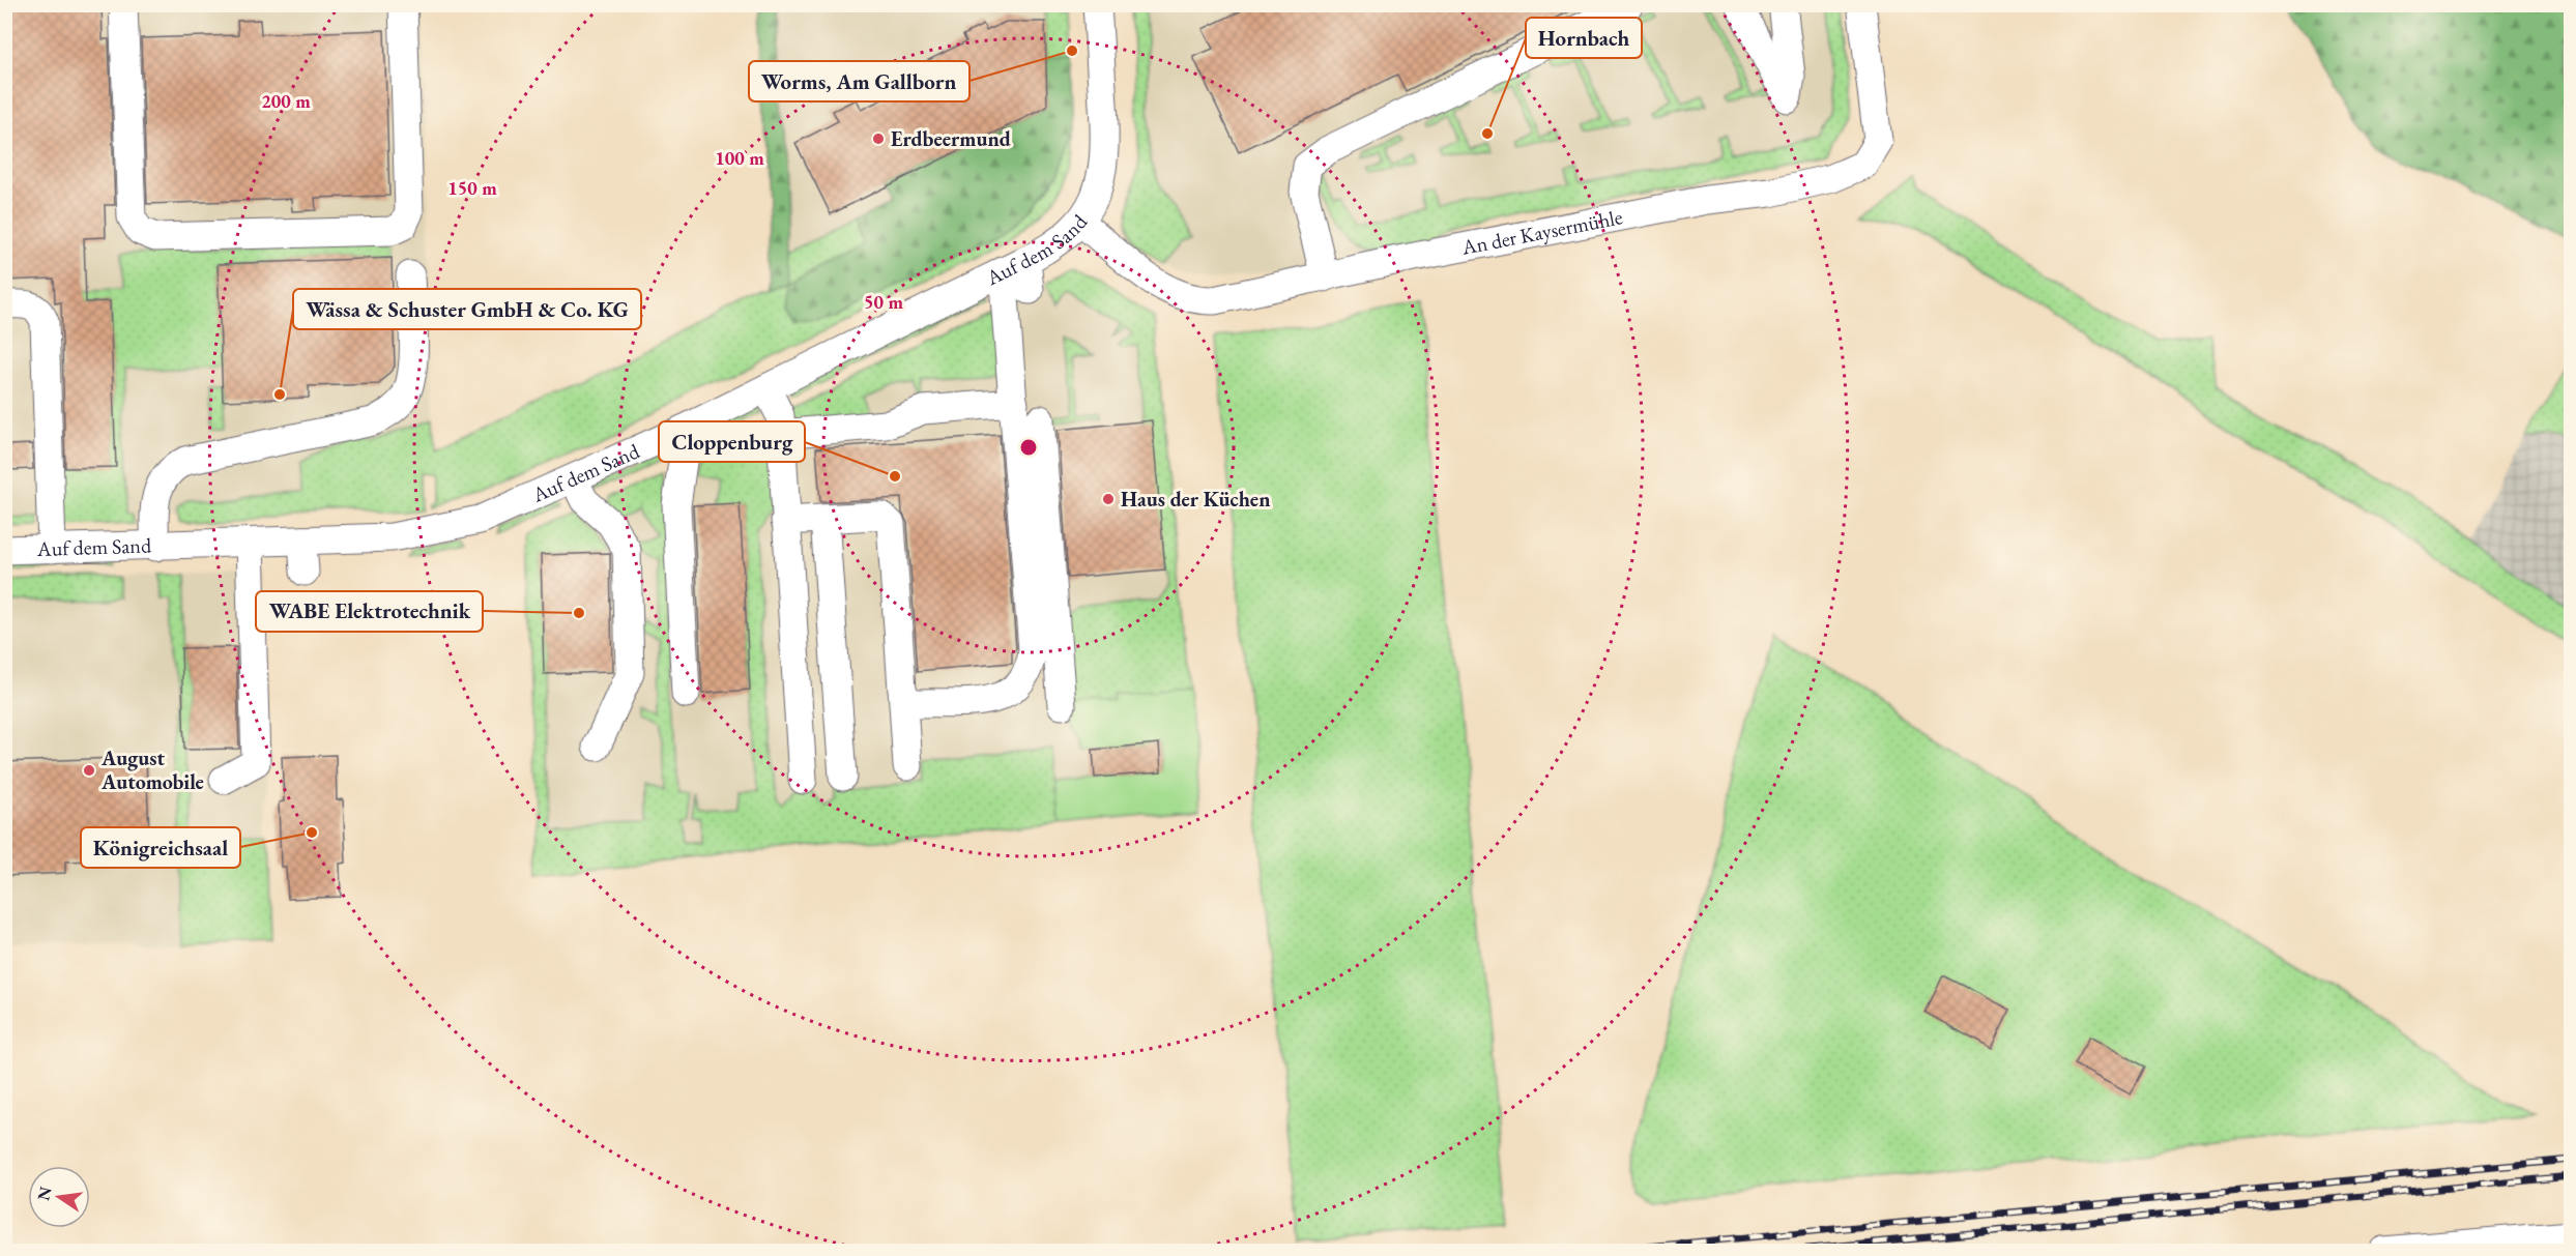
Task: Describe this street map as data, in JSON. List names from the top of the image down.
{
  "streets": {
    "street": ["An der Kaysermühle", "Auf dem Sand"]
  },
  "crossings": [
    ["An der Kaysermühle", "Auf dem Sand"]
  ],
  "places": [
    "Worms, Am Gallborn",
    "Hornbach",
    "Erdbeermund",
    "Wässa & Schuster GmbH & Co. KG",
    "Cloppenburg",
    "Haus der Küchen",
    "WABE Elektrotechnik",
    "August Automobile",
    "Königreichsaal"
  ],
  "north": "left",
  "rings": [
    "200 m",
    "100 m",
    "150 m",
    "50 m"
  ]
}
